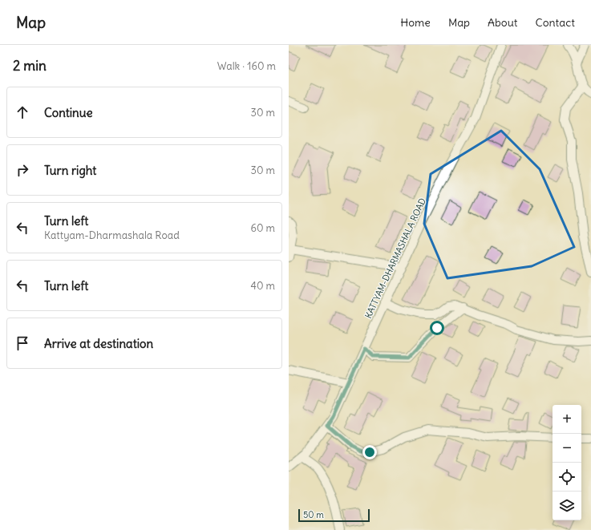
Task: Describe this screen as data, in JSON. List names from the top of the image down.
{
  "streets": {
    "street": ["KATTYAM-DHARMASHALA ROAD"]
  },
  "scale_bar": "50 m",
  "page": {
    "header": "Map",
    "nav": [
      "Home",
      "Map",
      "About",
      "Contact"
    ],
    "heading": ["2 min", "Walk · 160 m"],
    "list": [
      ["Continue", "30 m"],
      ["Turn right", "30 m"],
      ["Turn left", "Kattyam-Dharmashala Road", "60 m"],
      ["Turn left", "40 m"],
      "Arrive at destination"
    ],
    "map_buttons": ["+", "−"],
    "scale": "50 m"
  }
}
